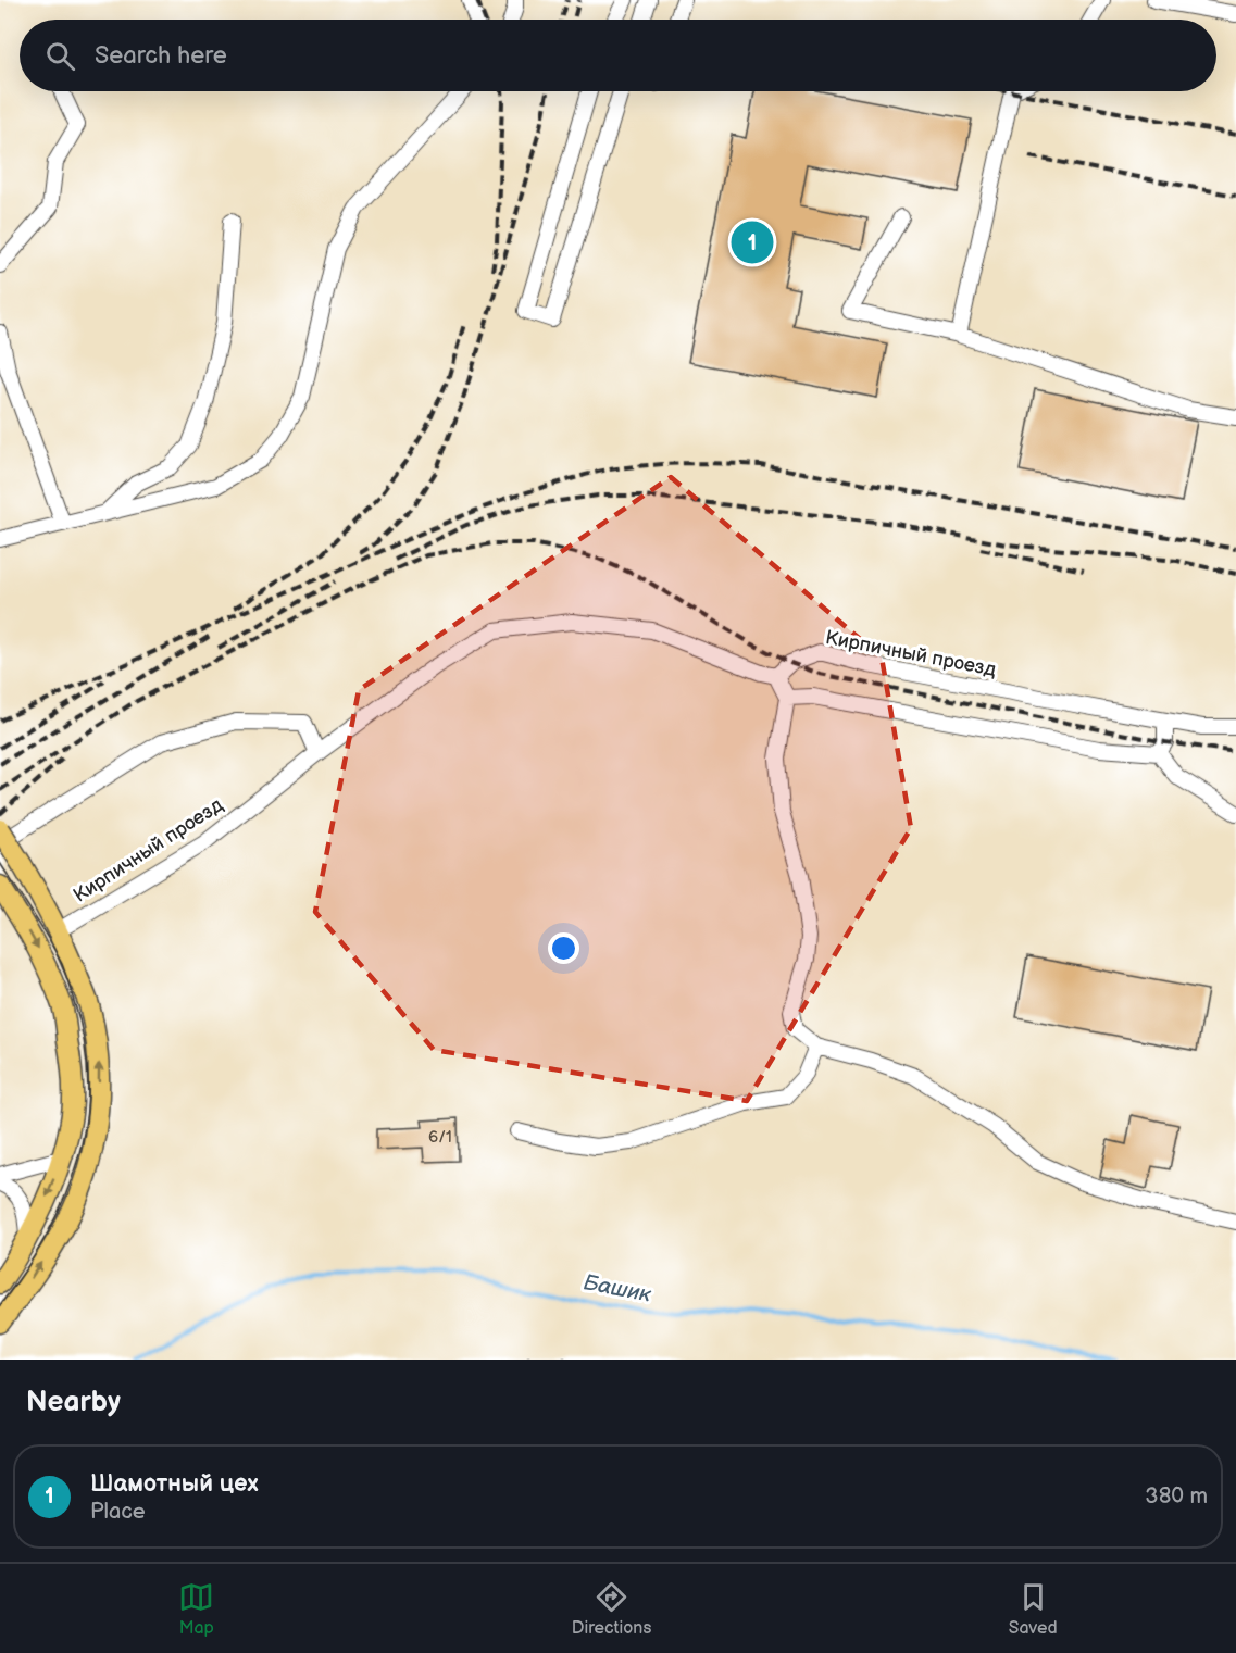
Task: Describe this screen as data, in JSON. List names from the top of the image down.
{
  "streets": {
    "street": ["Кирпичный проезд"]
  },
  "water": ["Башик"],
  "house_numbers": ["6/1"],
  "page": {
    "search": "Search here",
    "pins": "1",
    "heading": "Nearby",
    "list": [
      {
        "mark": "1",
        "name": "Шамотный цех",
        "note": "Place",
        "value": "380 m"
      }
    ],
    "nav": ["Map", "Directions", "Saved"]
  }
}
